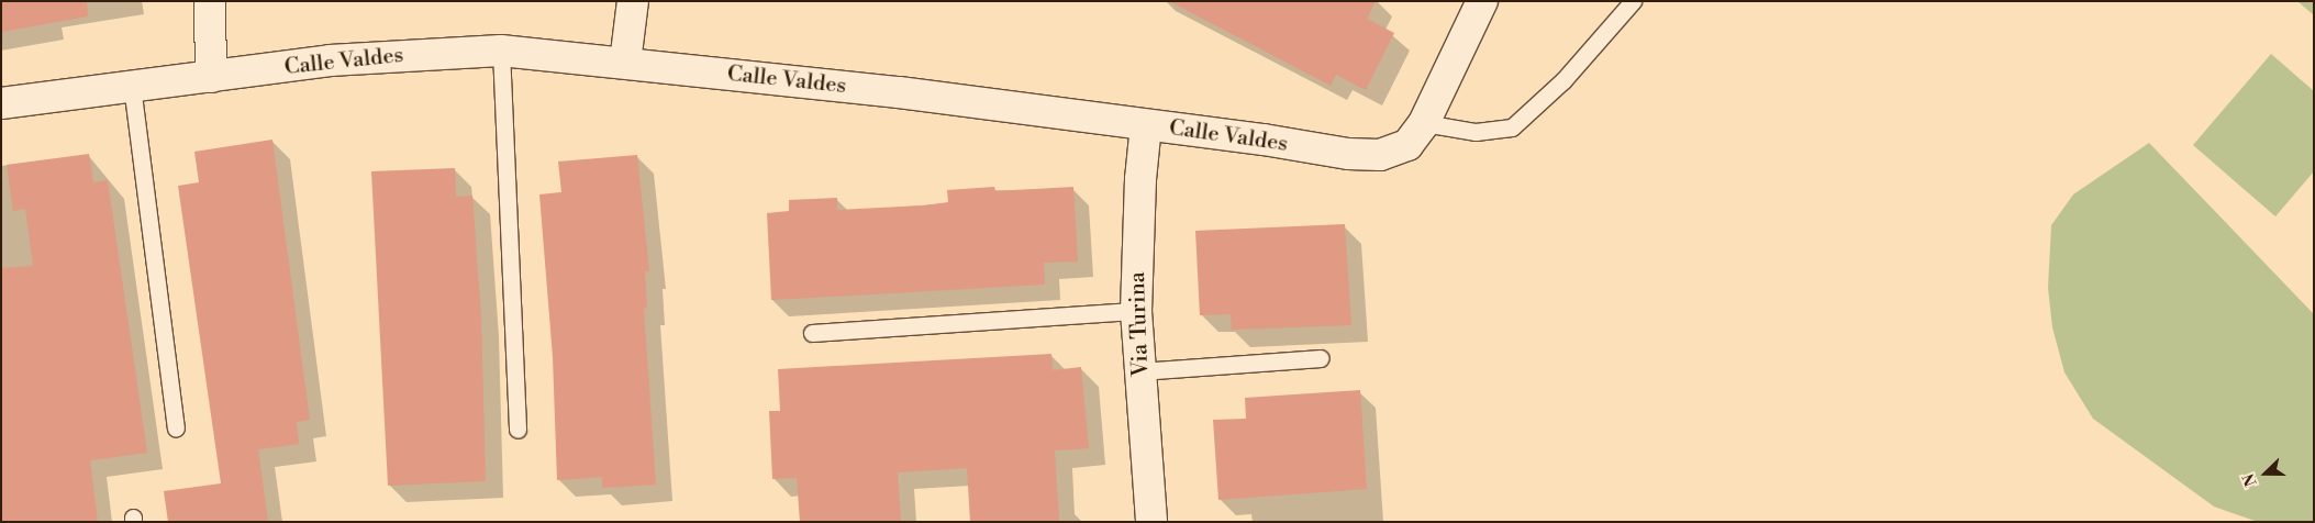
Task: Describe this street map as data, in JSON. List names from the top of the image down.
{
  "streets": {
    "street": ["Calle Valdes", "Via Turina"]
  },
  "crossings": [
    ["Calle Valdes", "Via Turina"]
  ],
  "north": "left"
}
